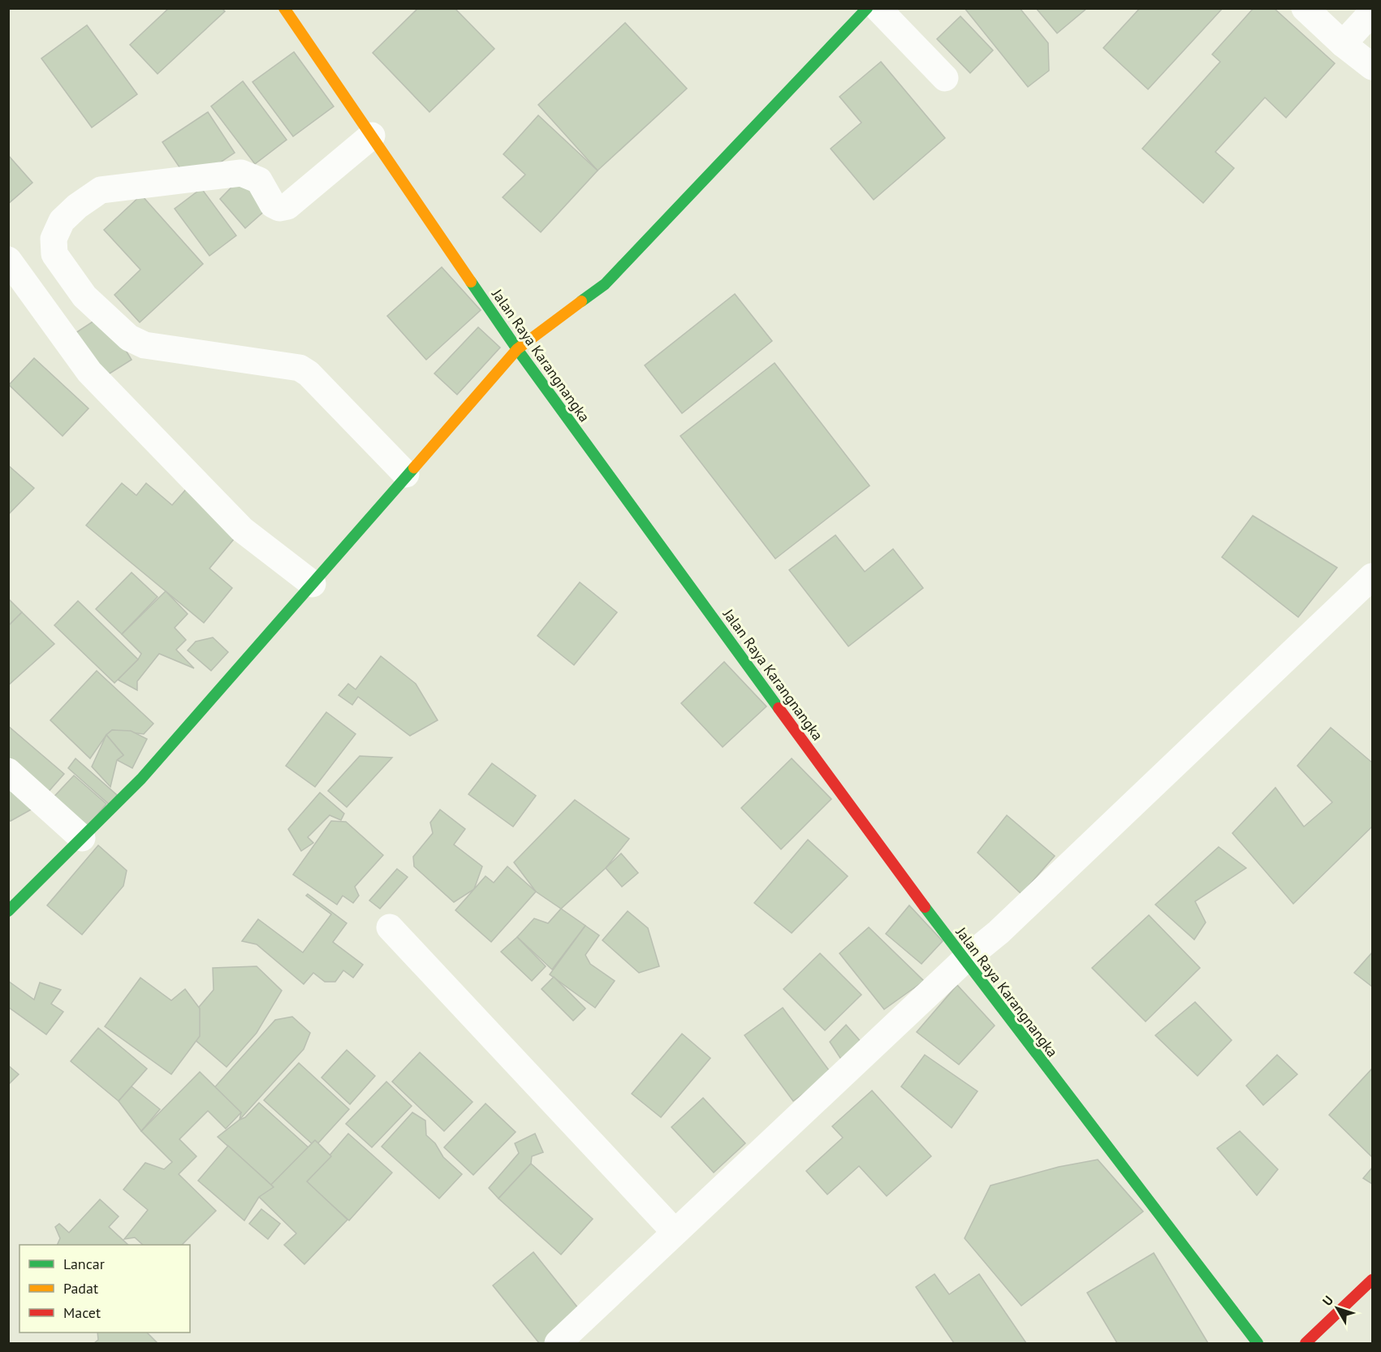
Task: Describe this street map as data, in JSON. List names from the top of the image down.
{
  "streets": {
    "street": ["Jalan Raya Karangnangka"]
  },
  "legend": ["Lancar", "Padat", "Macet"],
  "north": "top left"
}
